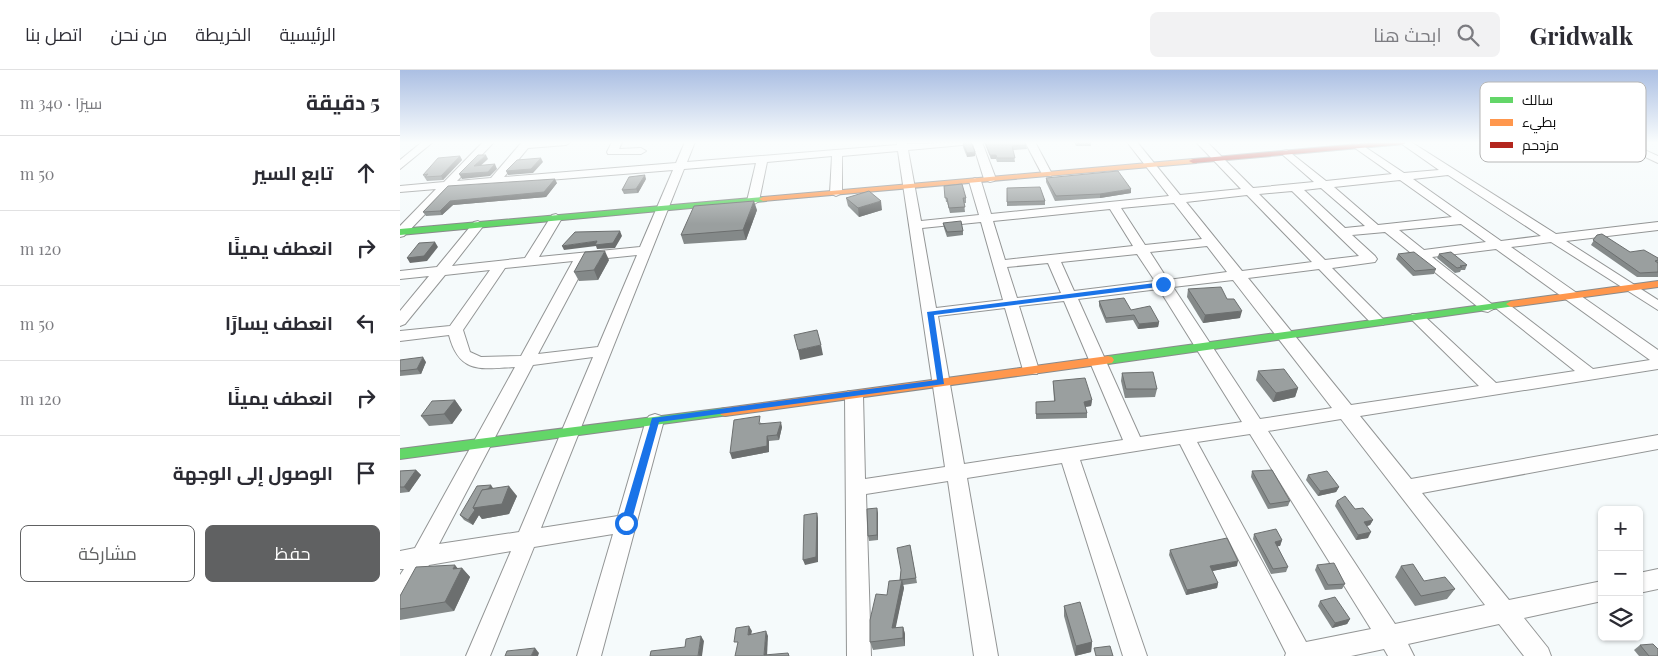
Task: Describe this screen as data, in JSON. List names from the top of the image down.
{
  "legend": ["سالك", "بطيء", "مزدحم"],
  "page": {
    "header": "Gridwalk",
    "search": "ابحث هنا",
    "nav": [
      "الرئيسية",
      "الخريطة",
      "من نحن",
      "اتصل بنا"
    ],
    "heading": ["5 دقيقة", "سيرًا · 340 m"],
    "list": [
      ["تابع السير", "50 m"],
      ["انعطف يمينًا", "120 m"],
      ["انعطف يسارًا", "50 m"],
      ["انعطف يمينًا", "120 m"],
      "الوصول إلى الوجهة"
    ],
    "map_buttons": ["+", "−"],
    "buttons": ["حفظ", "مشاركة"]
  }
}
